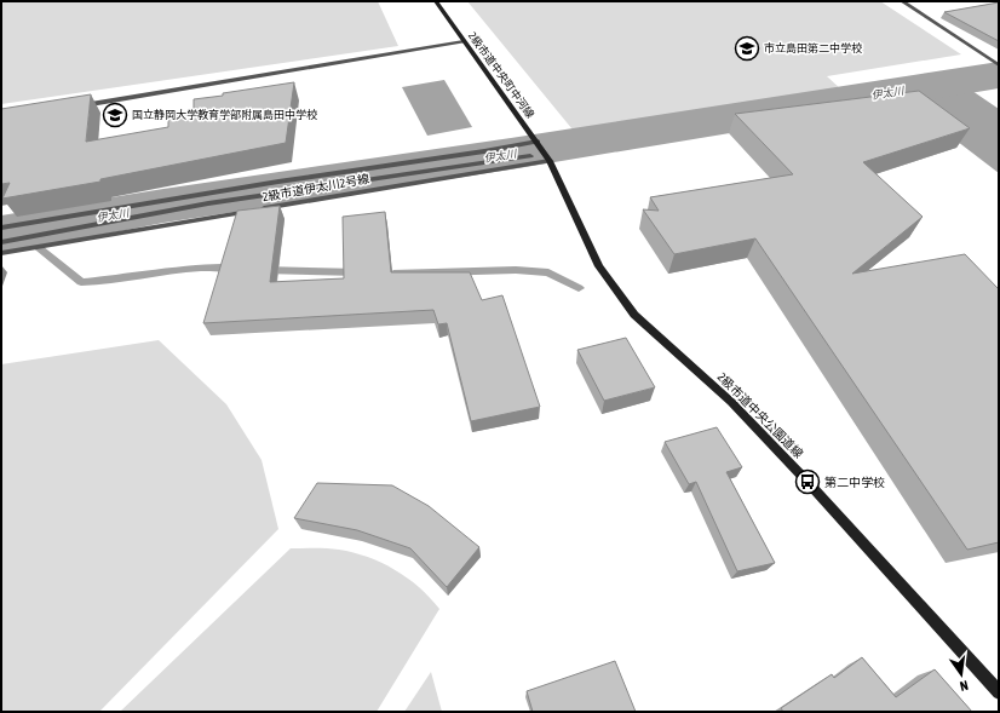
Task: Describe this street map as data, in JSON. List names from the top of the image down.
{
  "streets": {
    "street": ["2級市道中央町中河線", "2級市道伊太川2号線", "2級市道中央公園道線"]
  },
  "crossings": [
    ["2級市道中央町中河線", "2級市道伊太川2号線"],
    ["2級市道中央町中河線", "2級市道中央公園道線"],
    ["2級市道伊太川2号線", "2級市道中央公園道線"]
  ],
  "water": ["伊太川"],
  "places": {
    "school or university": ["市立島田第二中学校", "国立静岡大学教育学部附属島田中学校"],
    "bus stop": ["第二中学校"]
  },
  "north": "bottom"
}
